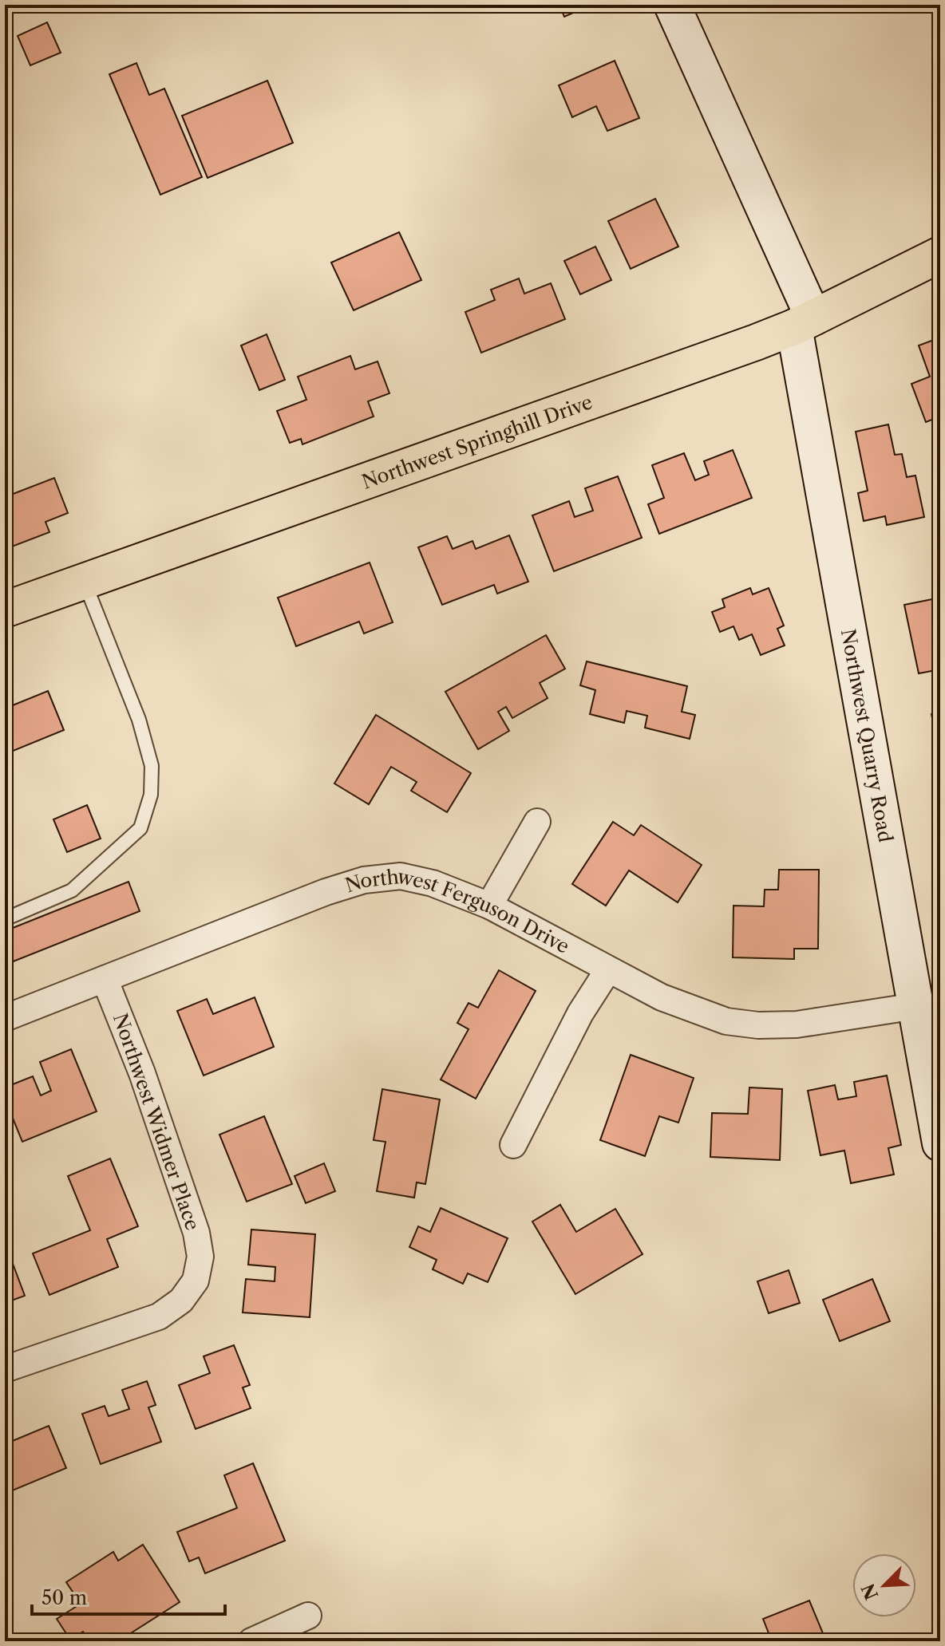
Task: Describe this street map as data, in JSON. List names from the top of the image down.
{
  "streets": {
    "main road": ["Northwest Springhill Drive"],
    "street": ["Northwest Quarry Road", "Northwest Ferguson Drive", "Northwest Widmer Place"]
  },
  "crossings": [
    ["Northwest Springhill Drive", "Northwest Quarry Road"],
    ["Northwest Quarry Road", "Northwest Ferguson Drive"],
    ["Northwest Ferguson Drive", "Northwest Widmer Place"]
  ],
  "scale_bar": "50 m",
  "north": "bottom left"
}
